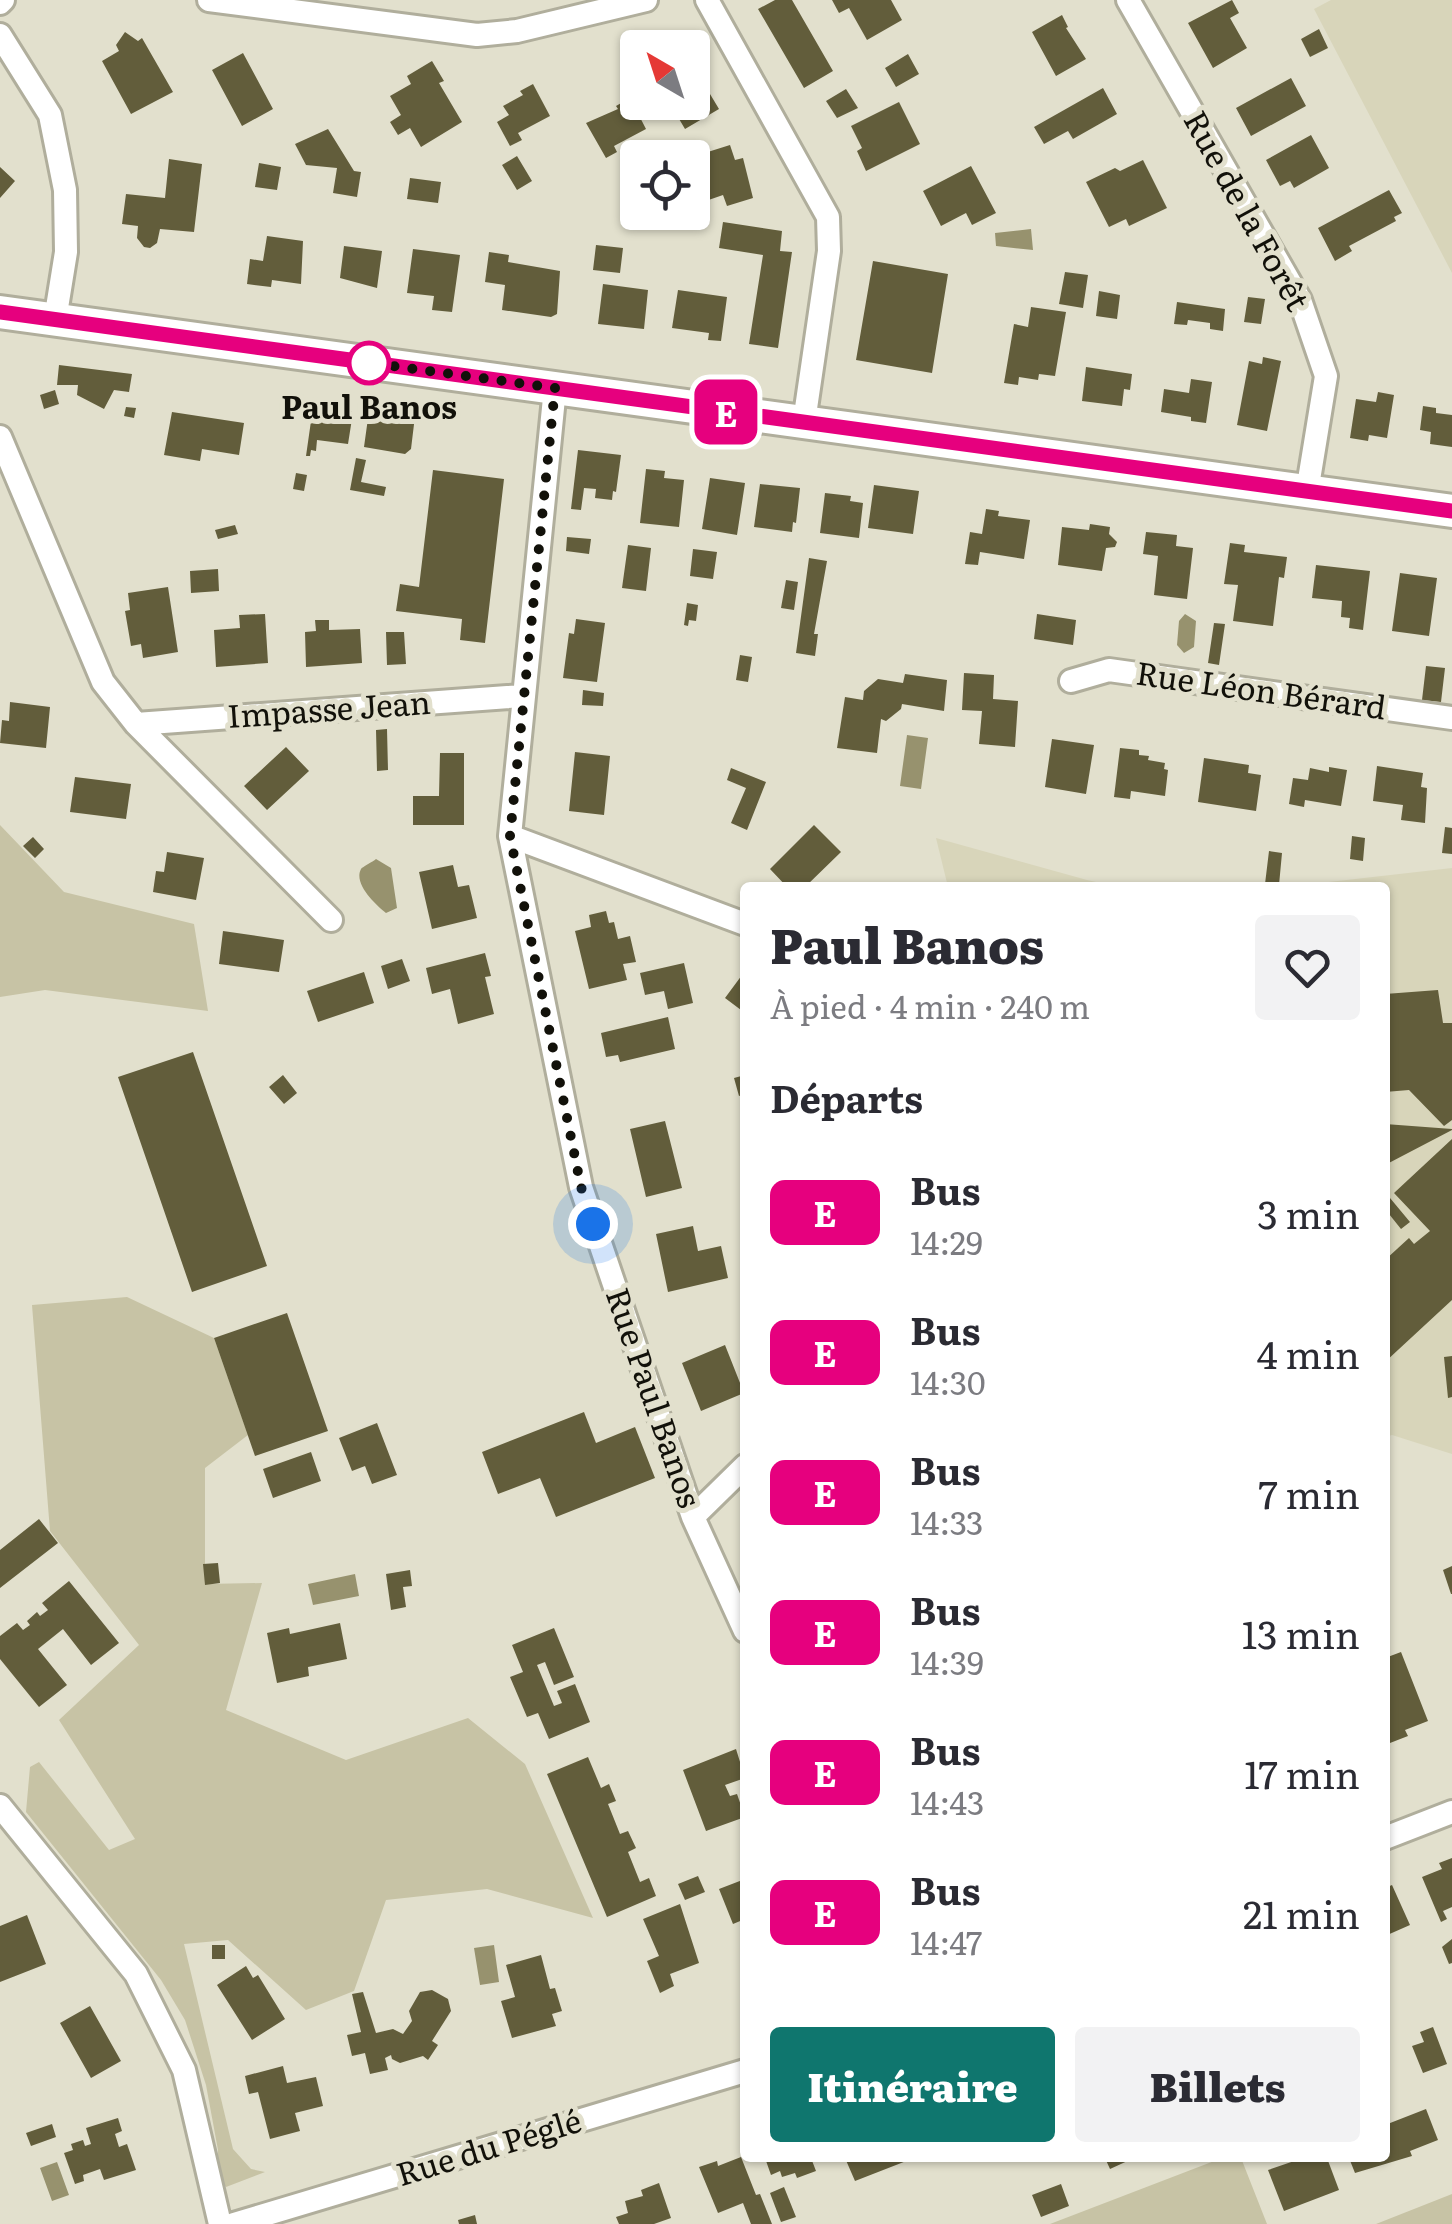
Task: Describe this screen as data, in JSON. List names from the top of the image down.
{
  "streets": {
    "street": [
      "Rue de la Forêt",
      "Rue Léon Bérard",
      "Impasse Jean",
      "Rue Paul Banos",
      "Rue du Péglé"
    ]
  },
  "crossings": [
    ["Impasse Jean", "Rue Paul Banos"]
  ],
  "places": ["Paul Banos"],
  "lines": ["bus line E"],
  "north": "top left",
  "page": {
    "on_map": "E",
    "heading": [
      ["Paul Banos", "À pied · 4 min · 240 m"],
      "Départs"
    ],
    "list": [
      {
        "mark": "E",
        "name": "Bus",
        "note": "14:29",
        "value": "3 min"
      },
      {
        "mark": "E",
        "name": "Bus",
        "note": "14:30",
        "value": "4 min"
      },
      {
        "mark": "E",
        "name": "Bus",
        "note": "14:33",
        "value": "7 min"
      },
      {
        "mark": "E",
        "name": "Bus",
        "note": "14:39",
        "value": "13 min"
      },
      {
        "mark": "E",
        "name": "Bus",
        "note": "14:43",
        "value": "17 min"
      },
      {
        "mark": "E",
        "name": "Bus",
        "note": "14:47",
        "value": "21 min"
      }
    ],
    "buttons": ["Itinéraire", "Billets"]
  }
}
